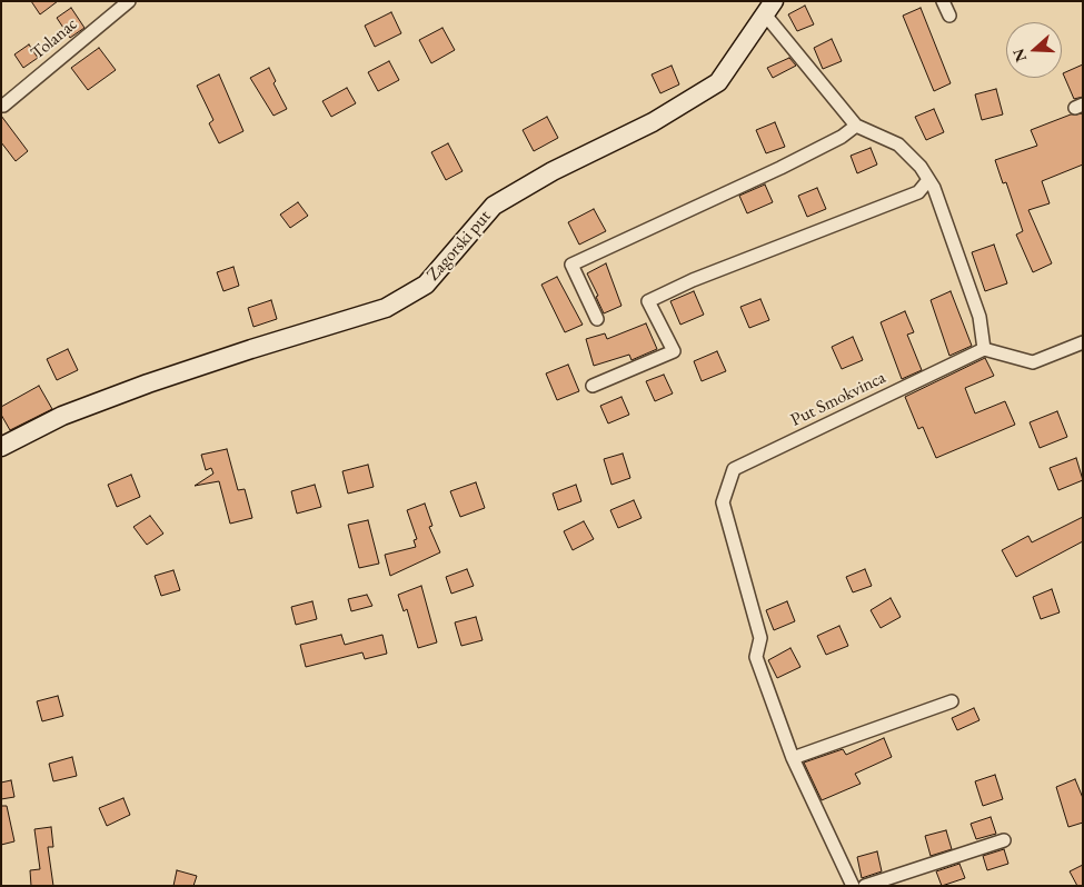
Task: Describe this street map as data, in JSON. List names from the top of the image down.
{
  "streets": {
    "main road": ["Zagorski put"],
    "street": ["Tolanac", "Put Smokvinca"]
  },
  "north": "left"
}
